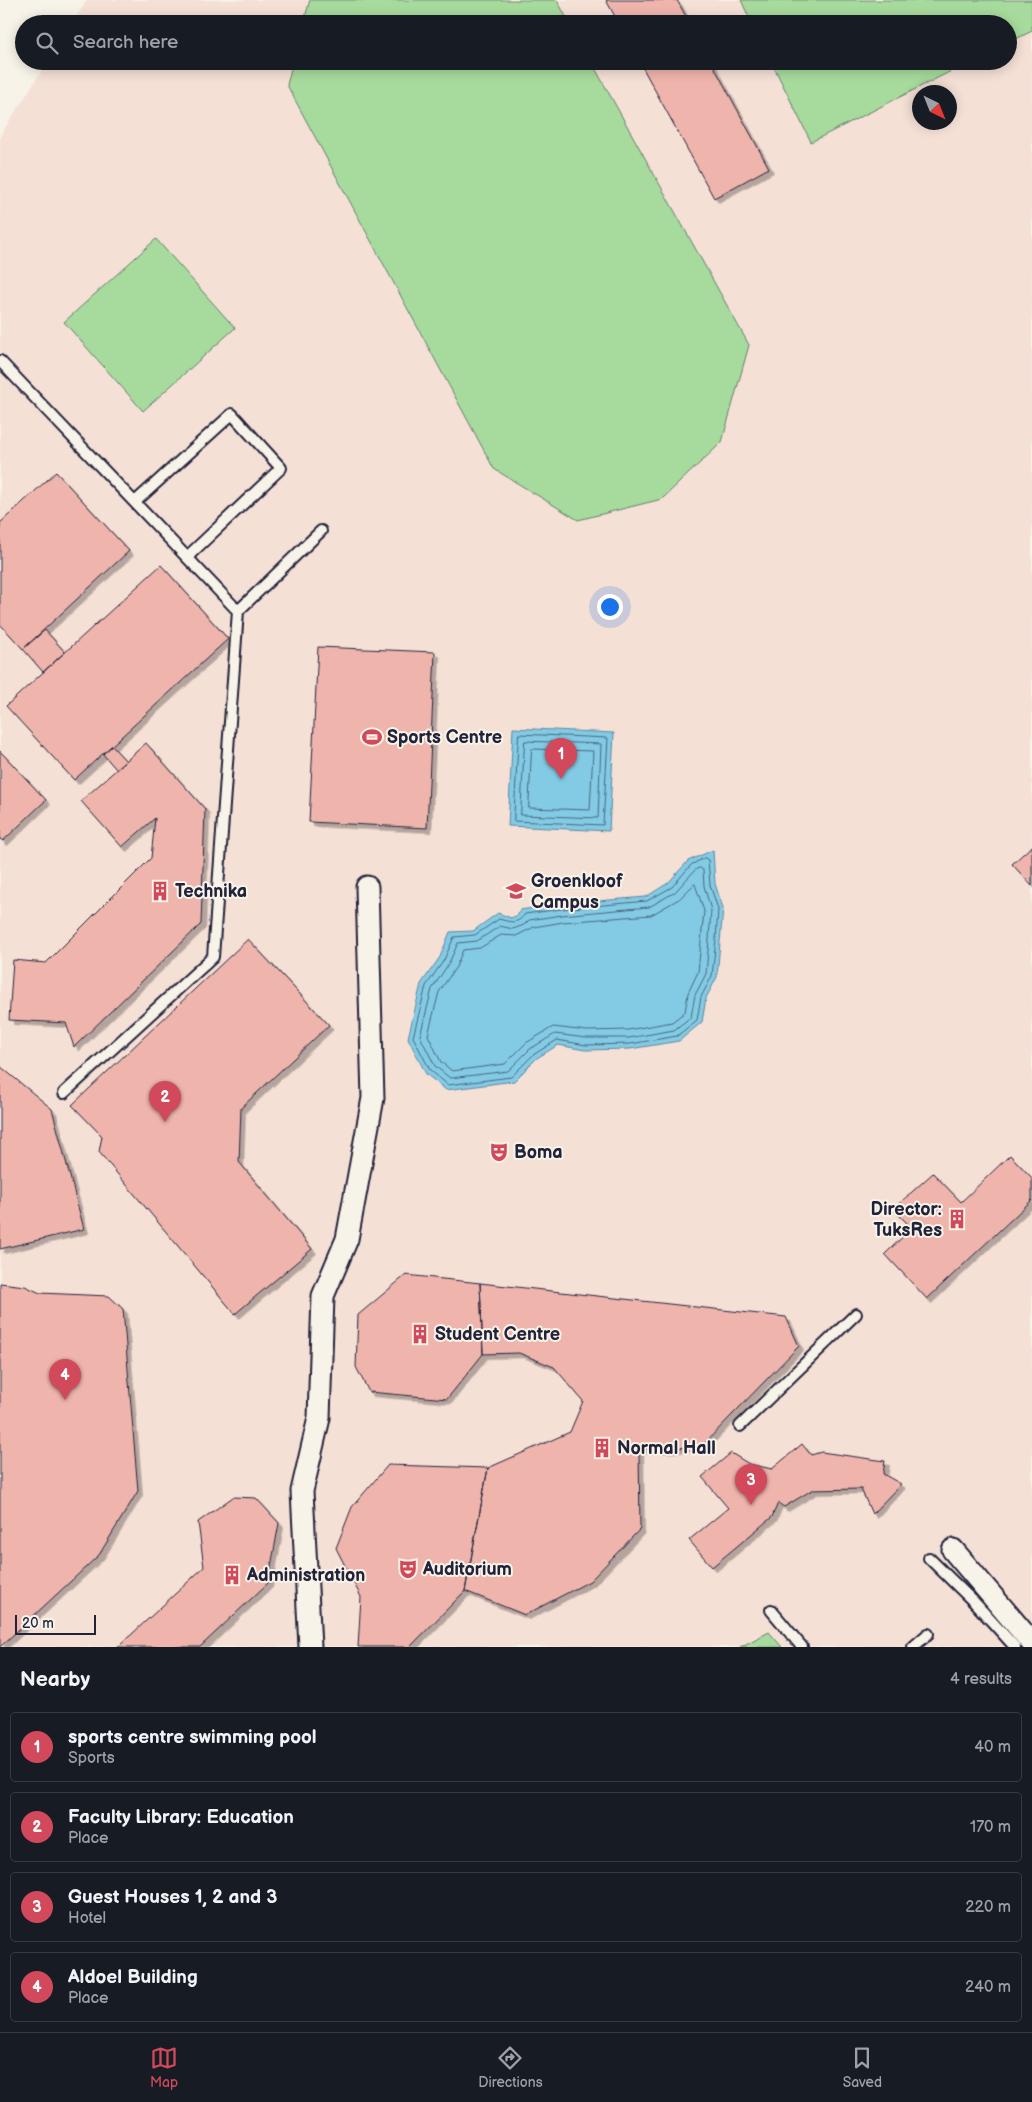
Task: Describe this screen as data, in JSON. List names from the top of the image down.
{
  "places": {
    "sports": ["Sports Centre"],
    "building": [
      "Technika",
      "Director: TuksRes",
      "Student Centre",
      "Normal Hall",
      "Administration"
    ],
    "school or university": ["Groenkloof Campus"],
    "theatre": ["Boma", "Auditorium"]
  },
  "scale_bar": "20 m",
  "north": "bottom right",
  "page": {
    "search": "Search here",
    "pins": [
      "1",
      "2",
      "4",
      "3"
    ],
    "scale": "20 m",
    "heading": ["Nearby", "4 results"],
    "list": [
      {
        "mark": "1",
        "name": "sports centre swimming pool",
        "note": "Sports",
        "value": "40 m"
      },
      {
        "mark": "2",
        "name": "Faculty Library: Education",
        "note": "Place",
        "value": "170 m"
      },
      {
        "mark": "3",
        "name": "Guest Houses 1, 2 and 3",
        "note": "Hotel",
        "value": "220 m"
      },
      {
        "mark": "4",
        "name": "Aldoel Building",
        "note": "Place",
        "value": "240 m"
      }
    ],
    "nav": ["Map", "Directions", "Saved"]
  }
}
